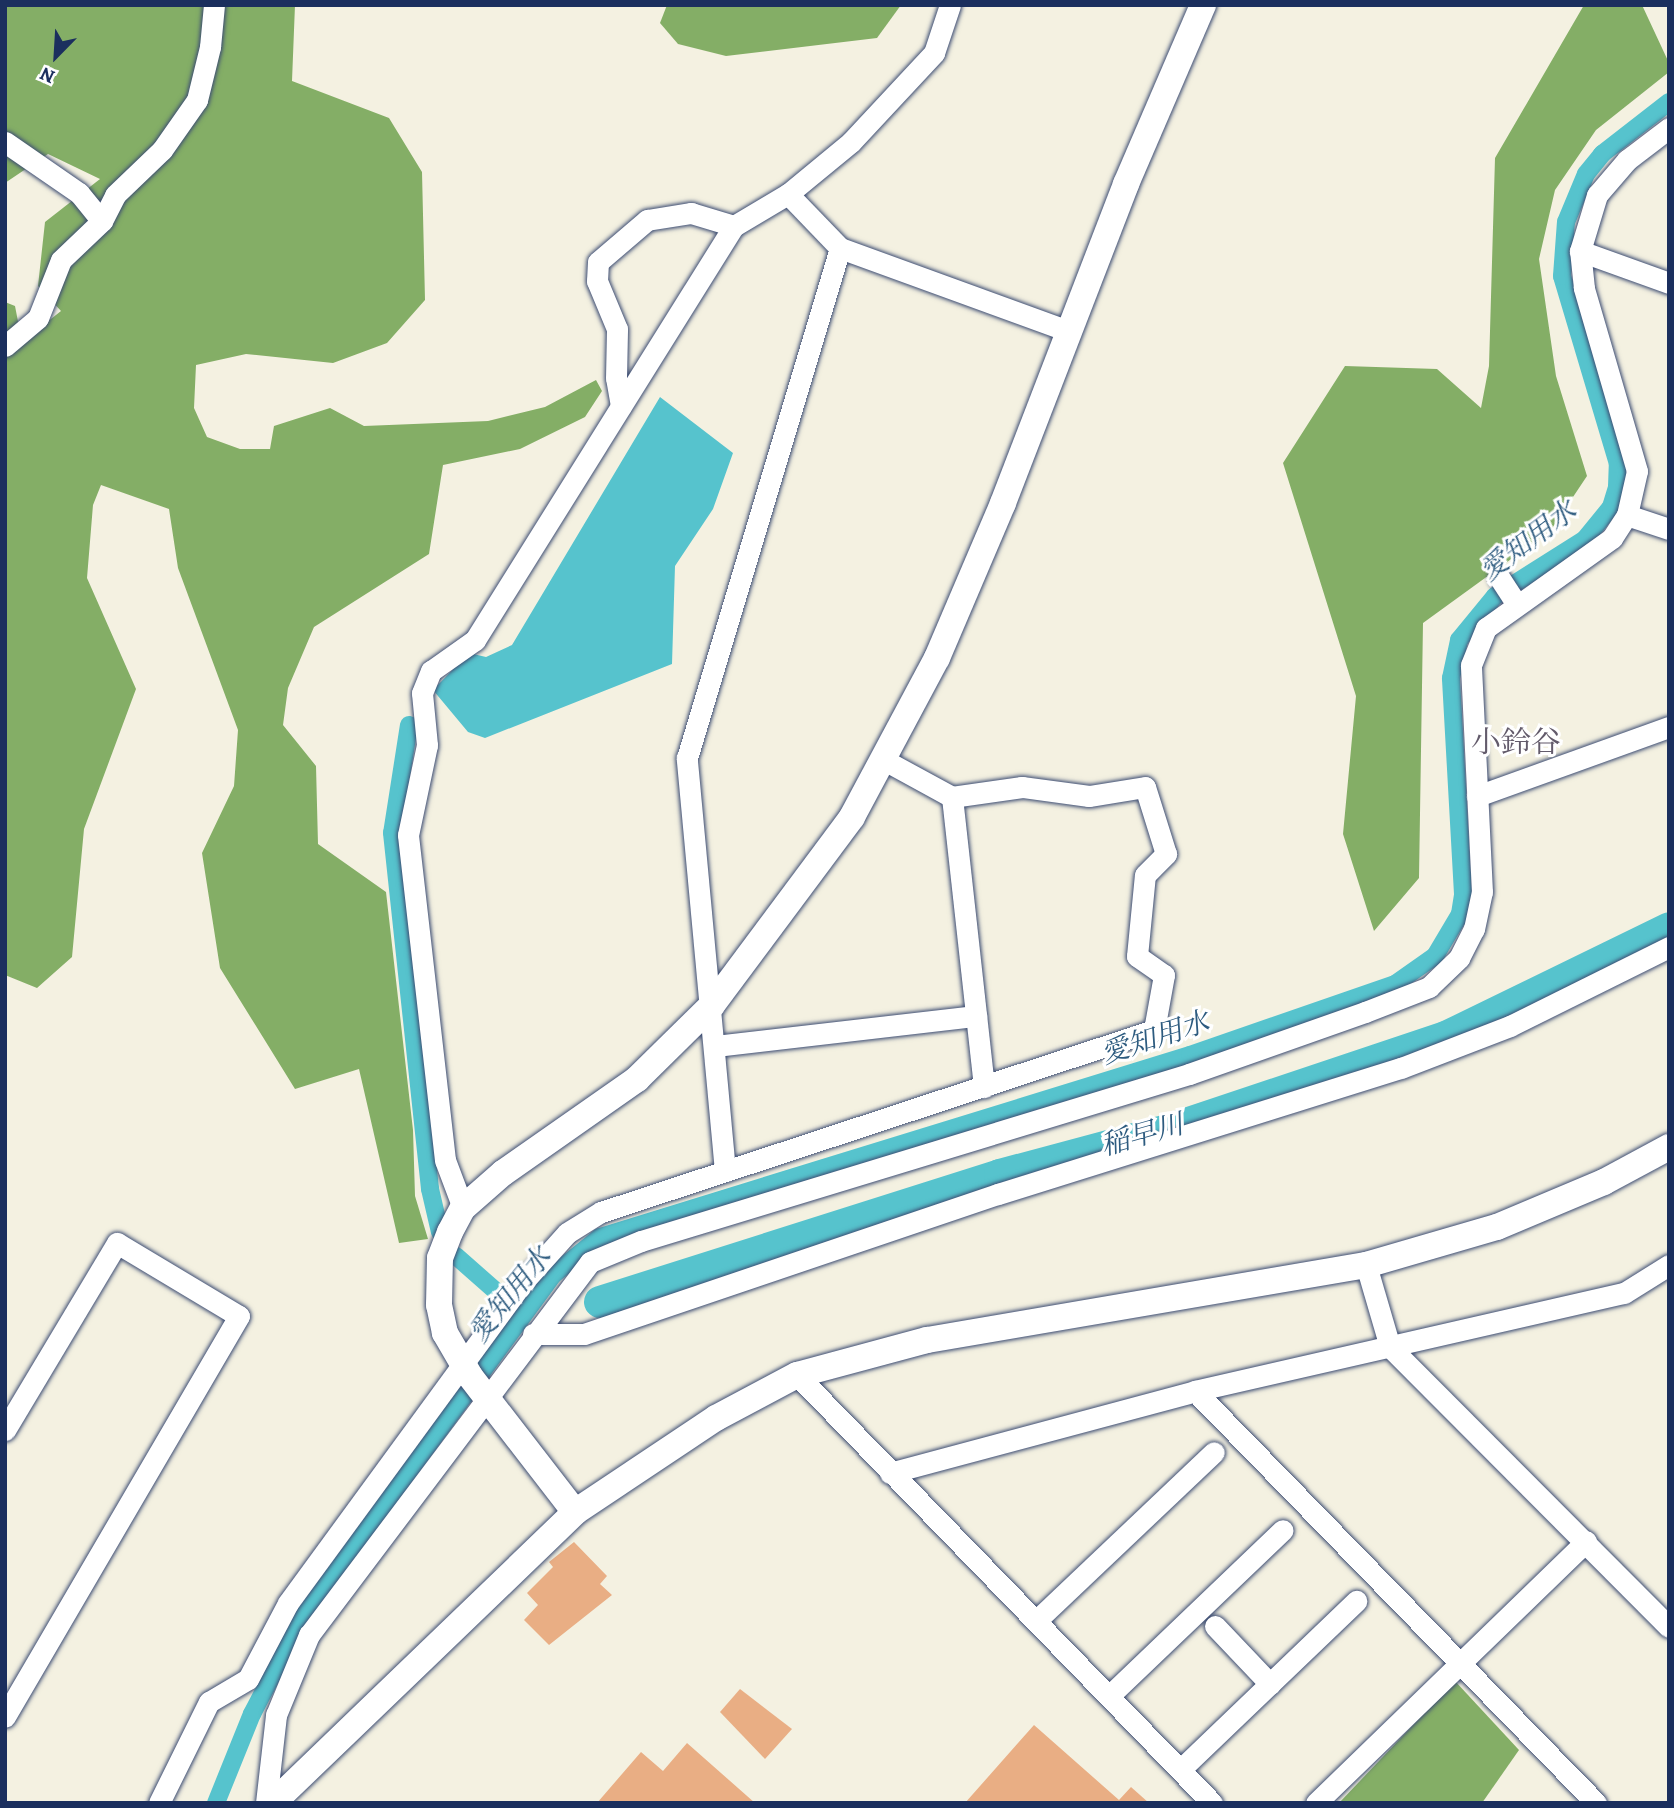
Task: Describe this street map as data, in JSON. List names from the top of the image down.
{
  "districts": ["小鈴谷"],
  "water": ["愛知用水", "稲早川"],
  "north": "bottom left"
}
